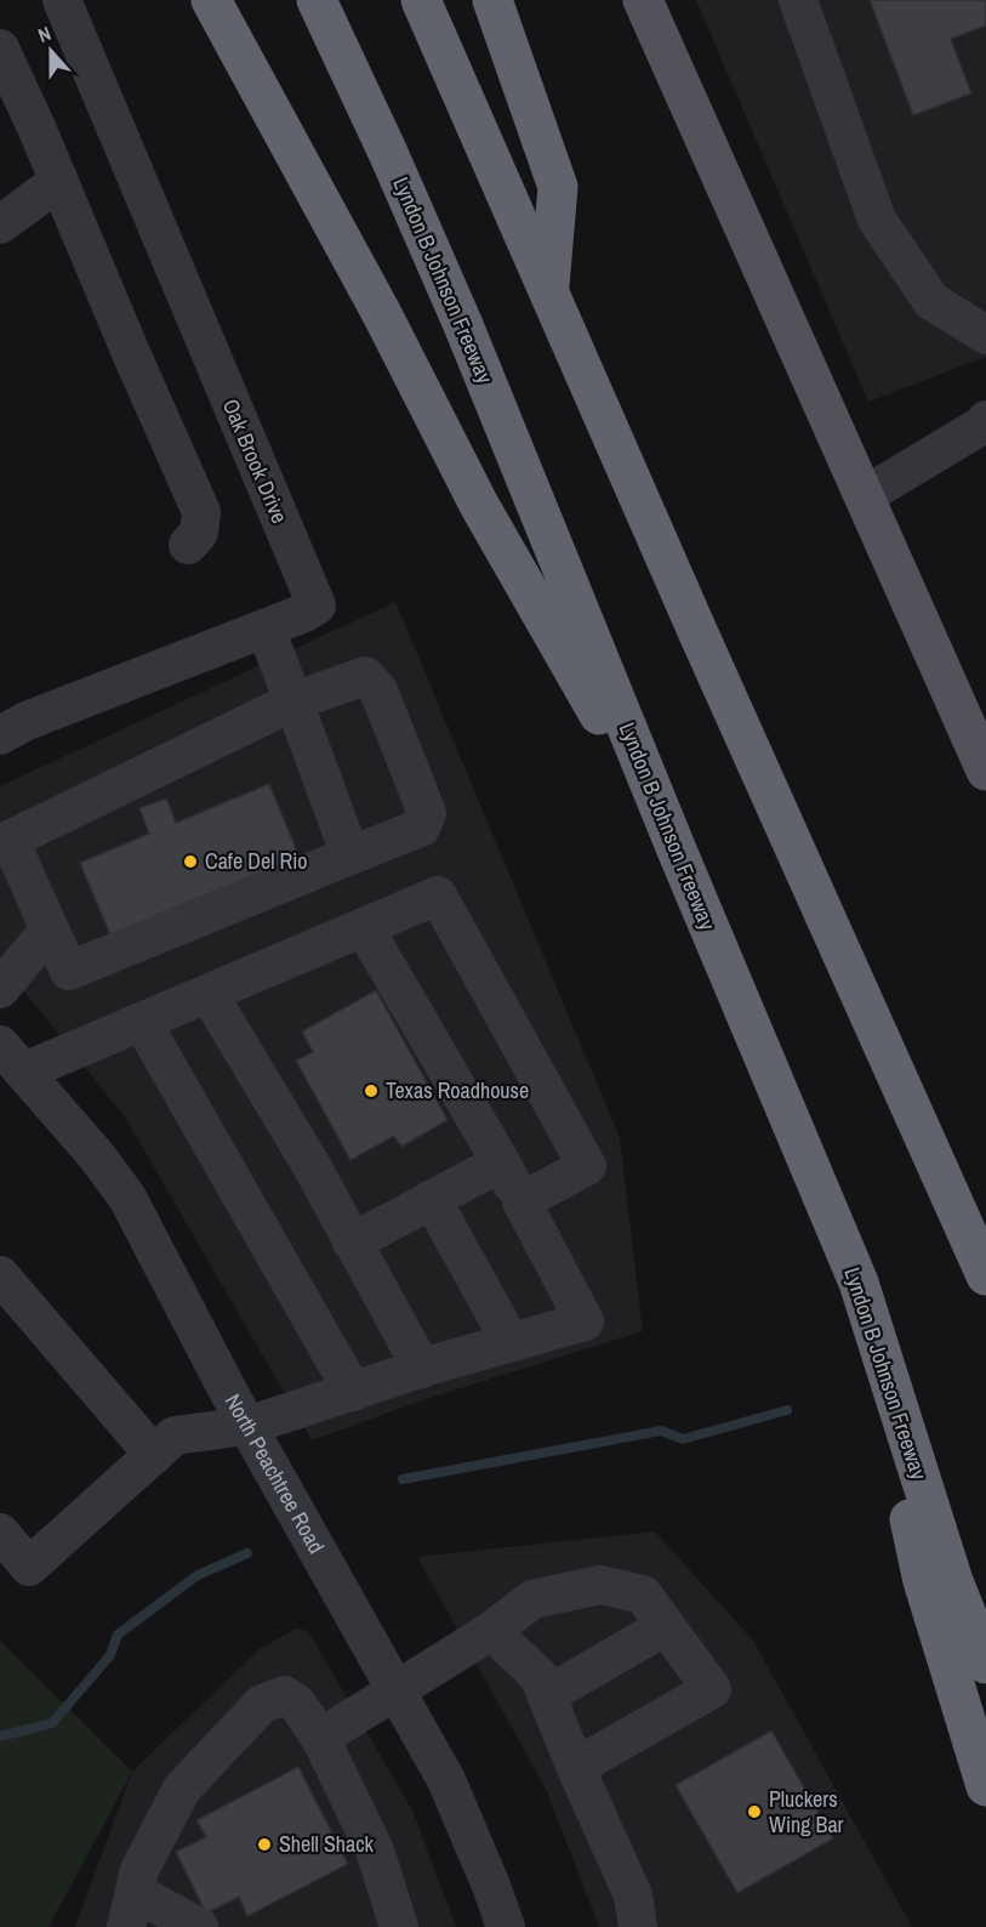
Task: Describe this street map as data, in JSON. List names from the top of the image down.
{
  "streets": {
    "highway": ["Lyndon B Johnson Freeway"],
    "street": ["Oak Brook Drive", "North Peachtree Road"]
  },
  "places": [
    "Cafe Del Rio",
    "Texas Roadhouse",
    "Pluckers Wing Bar",
    "Shell Shack"
  ],
  "north": "top"
}
